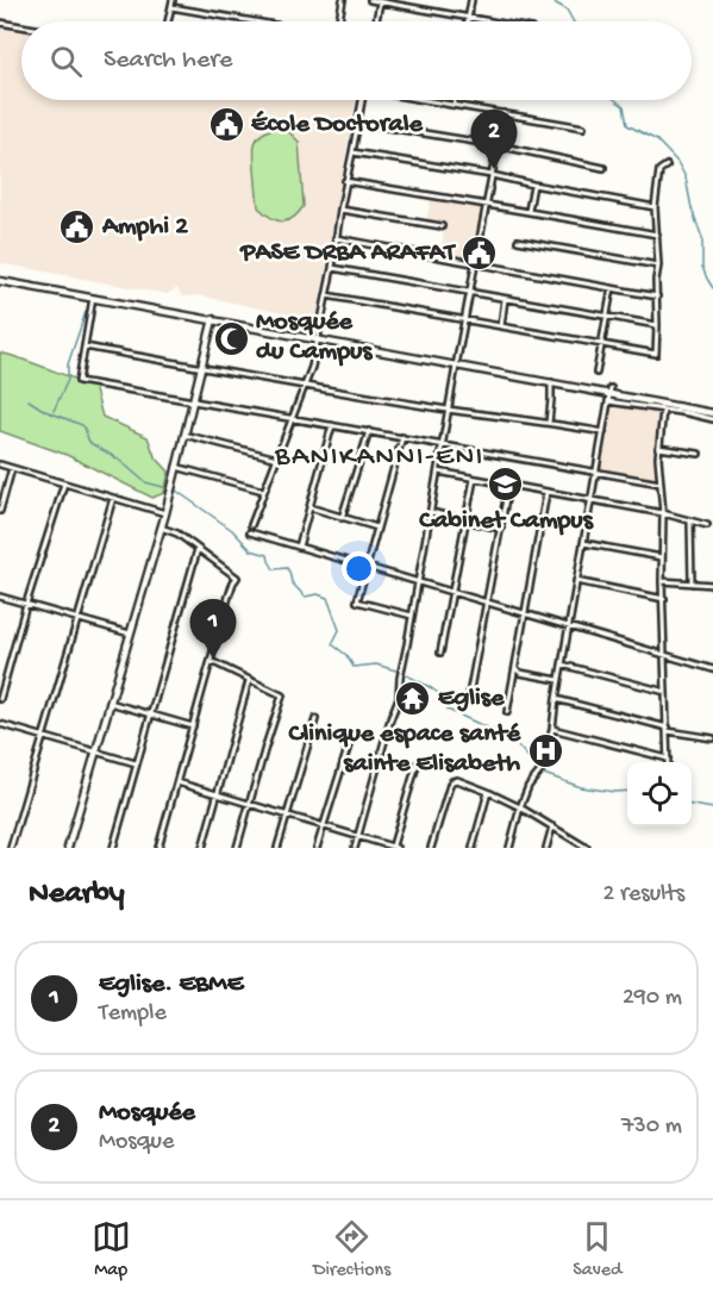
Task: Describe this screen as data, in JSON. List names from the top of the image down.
{
  "districts": ["BANIKANNI-ENI"],
  "places": {
    "public building": ["École Doctorale", "Amphi 2", "PASE DRBA ARAFAT"],
    "mosque": ["Mosquée du Campus"],
    "school or university": ["Cabinet Campus"],
    "temple": ["Eglise"],
    "hospital": ["Clinique espace santé sainte Elisabeth"]
  },
  "page": {
    "search": "Search here",
    "pins": ["2", "1"],
    "heading": ["Nearby", "2 results"],
    "list": [
      {
        "mark": "1",
        "name": "Eglise. EBME",
        "note": "Temple",
        "value": "290 m"
      },
      {
        "mark": "2",
        "name": "Mosquée",
        "note": "Mosque",
        "value": "730 m"
      }
    ],
    "nav": ["Map", "Directions", "Saved"]
  }
}
